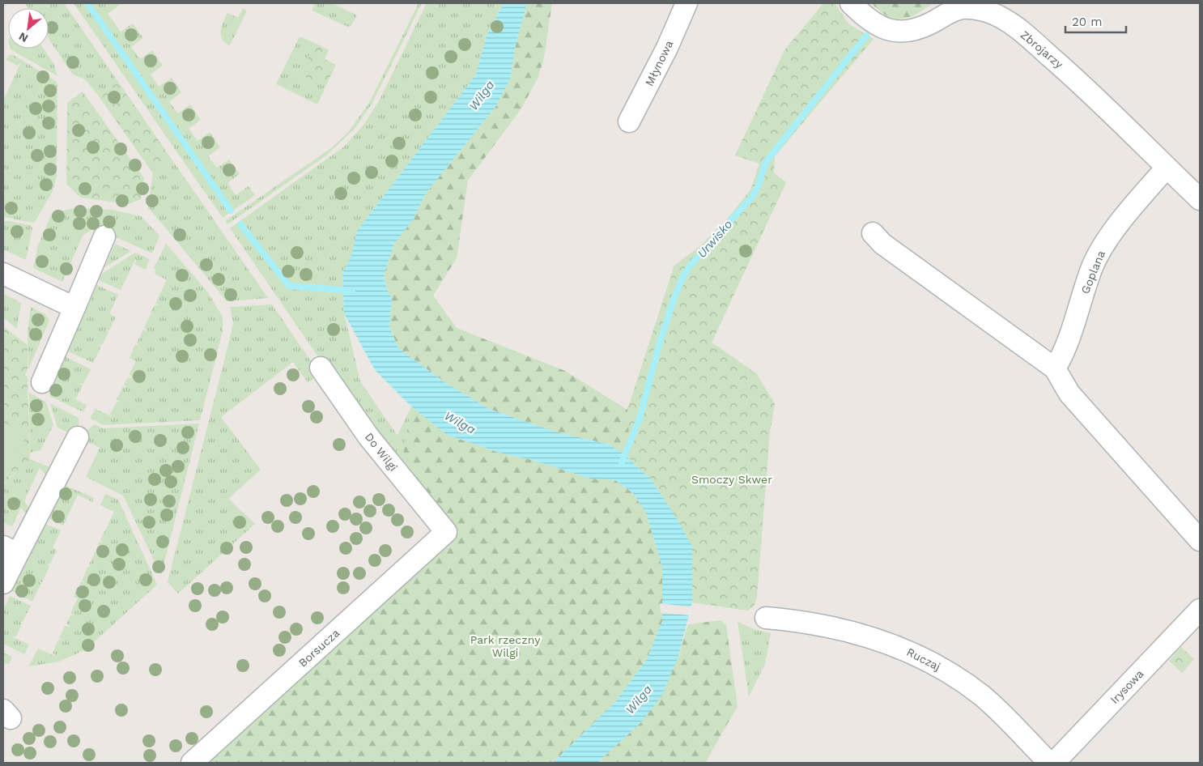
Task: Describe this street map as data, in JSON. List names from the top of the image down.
{
  "streets": {
    "street": [
      "Zbrojarzy",
      "Młynowa",
      "Goplana",
      "Do Wilgi",
      "Borsucza",
      "Ruczaj",
      "Irysowa"
    ]
  },
  "crossings": [
    ["Zbrojarzy", "Goplana"],
    ["Do Wilgi", "Borsucza"]
  ],
  "water": ["Wilga", "Urwisko"],
  "parks": ["Smoczy Skwer", "Park rzeczny Wilgi"],
  "scale_bar": "20 m",
  "north": "bottom left"
}
